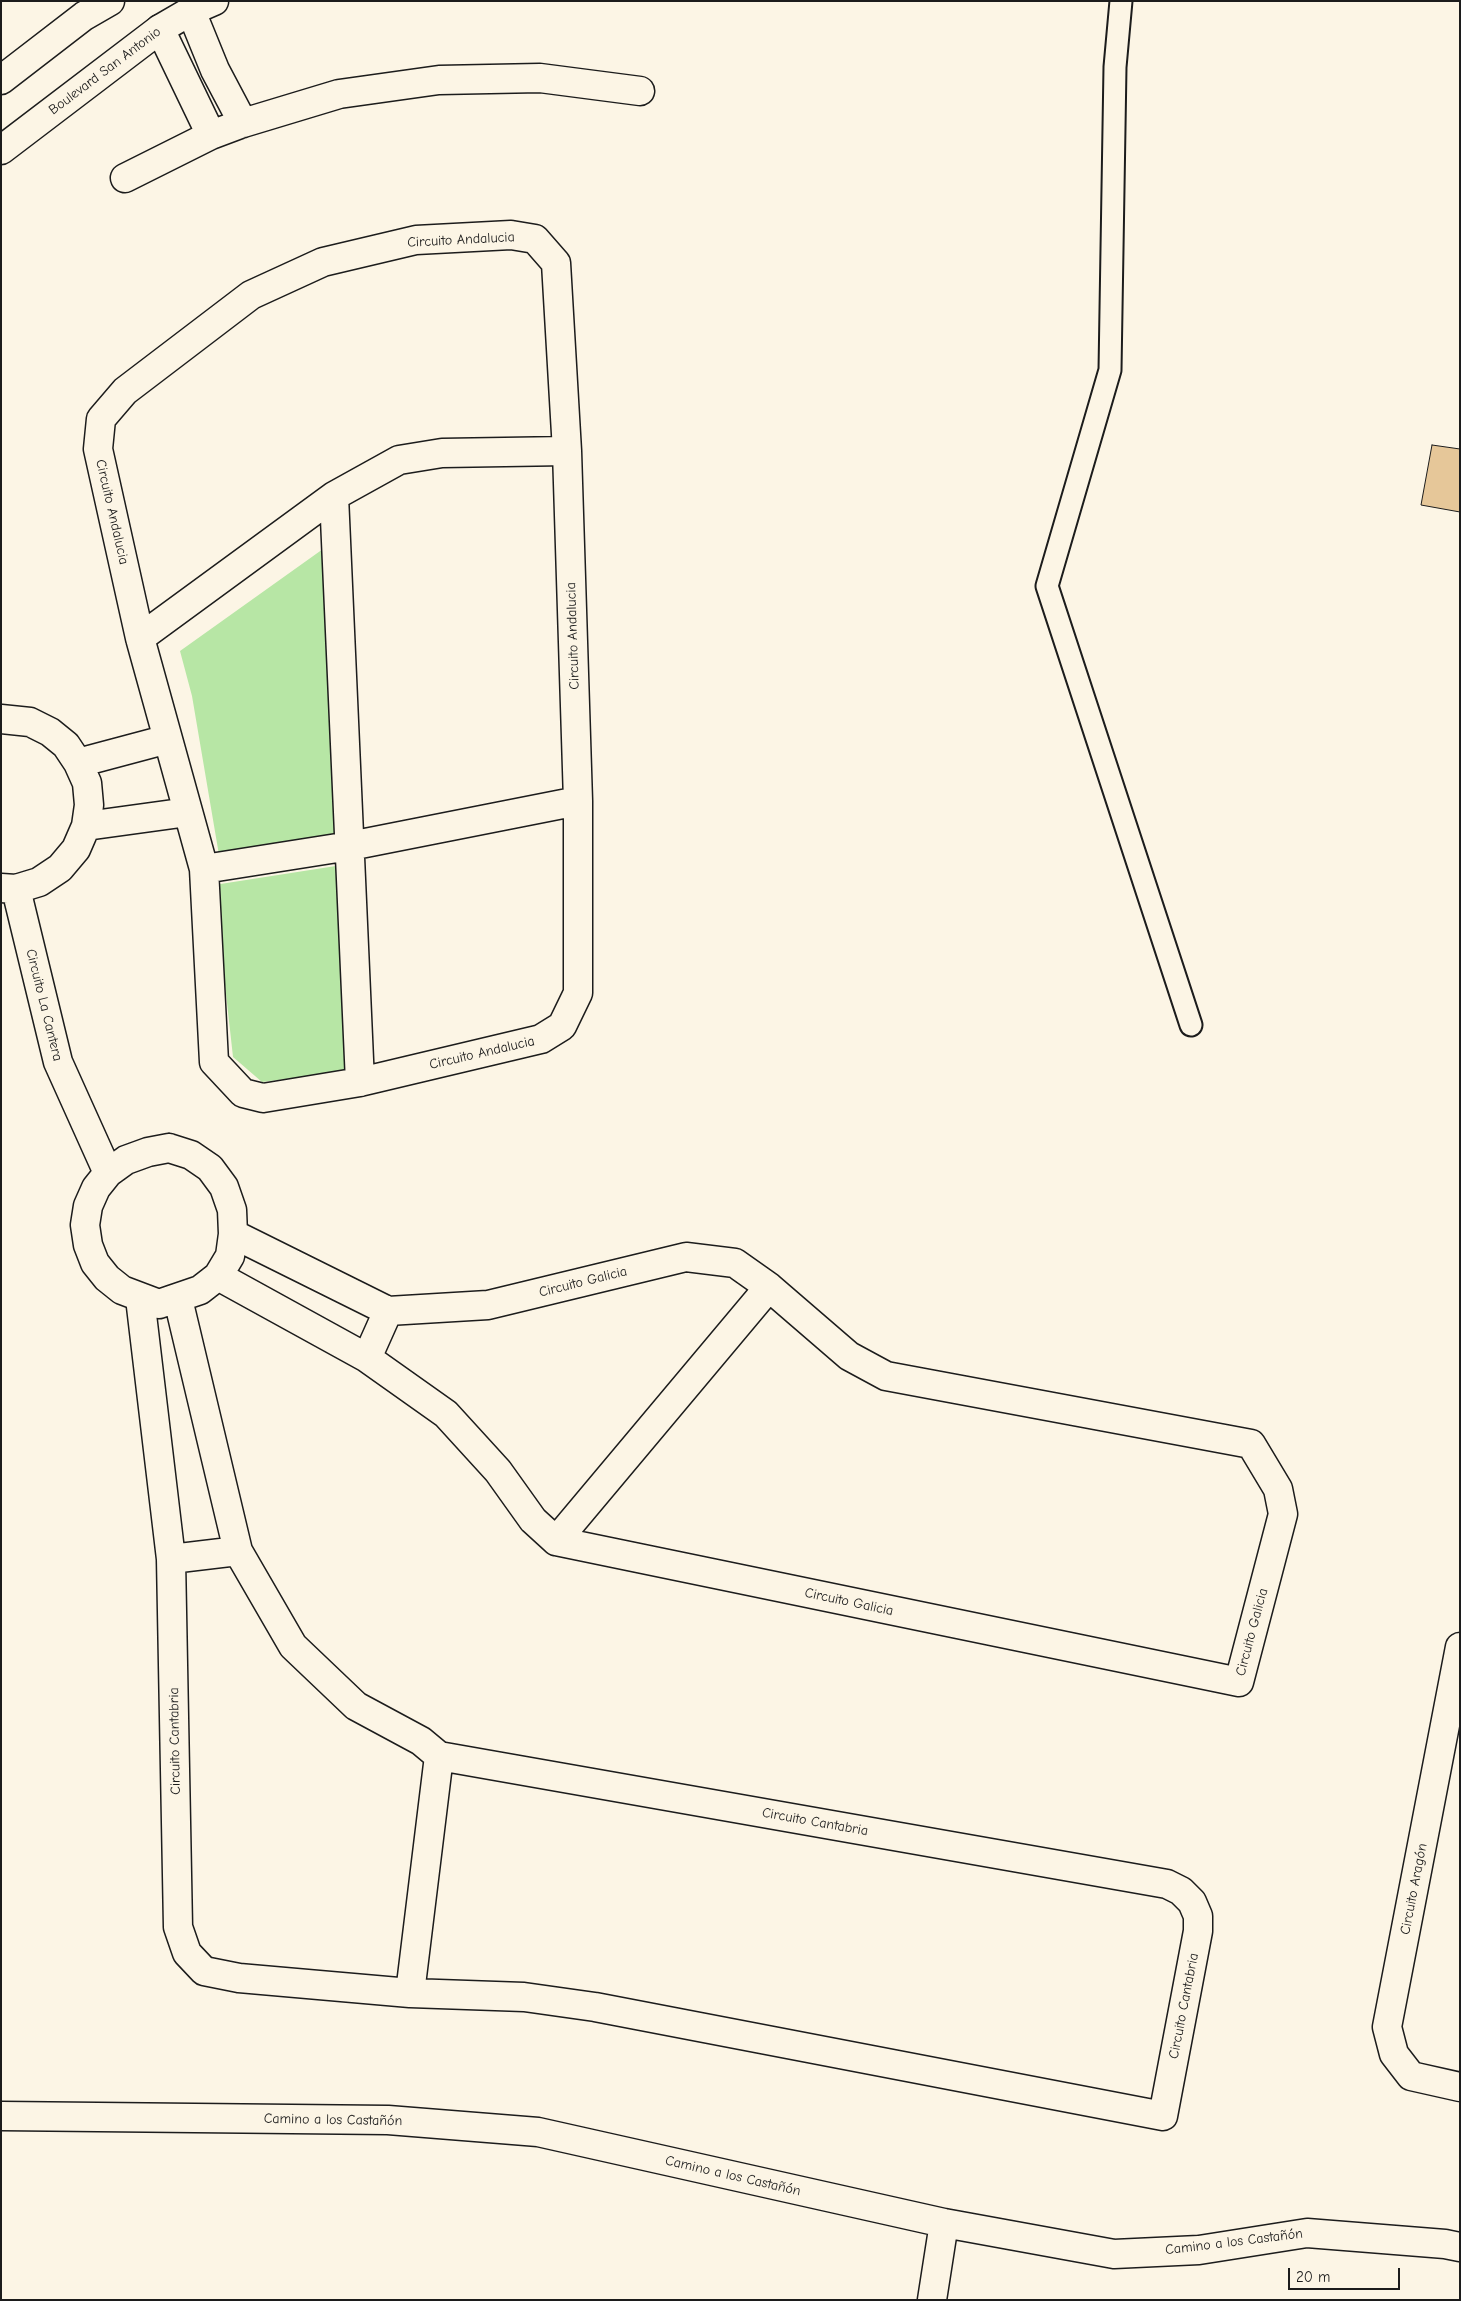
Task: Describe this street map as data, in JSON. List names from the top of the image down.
{
  "streets": {
    "street": [
      "Boulevard San Antonio",
      "Circuito Andalucia",
      "Circuito La Cantera",
      "Circuito Galicia",
      "Circuito Cantabria",
      "Circuito Aragón",
      "Camino a los Castañón"
    ]
  },
  "crossings": [
    ["Circuito La Cantera", "Circuito Galicia"],
    ["Circuito La Cantera", "Circuito Cantabria"],
    ["Circuito Galicia", "Circuito Cantabria"]
  ],
  "scale_bar": "20 m"
}
